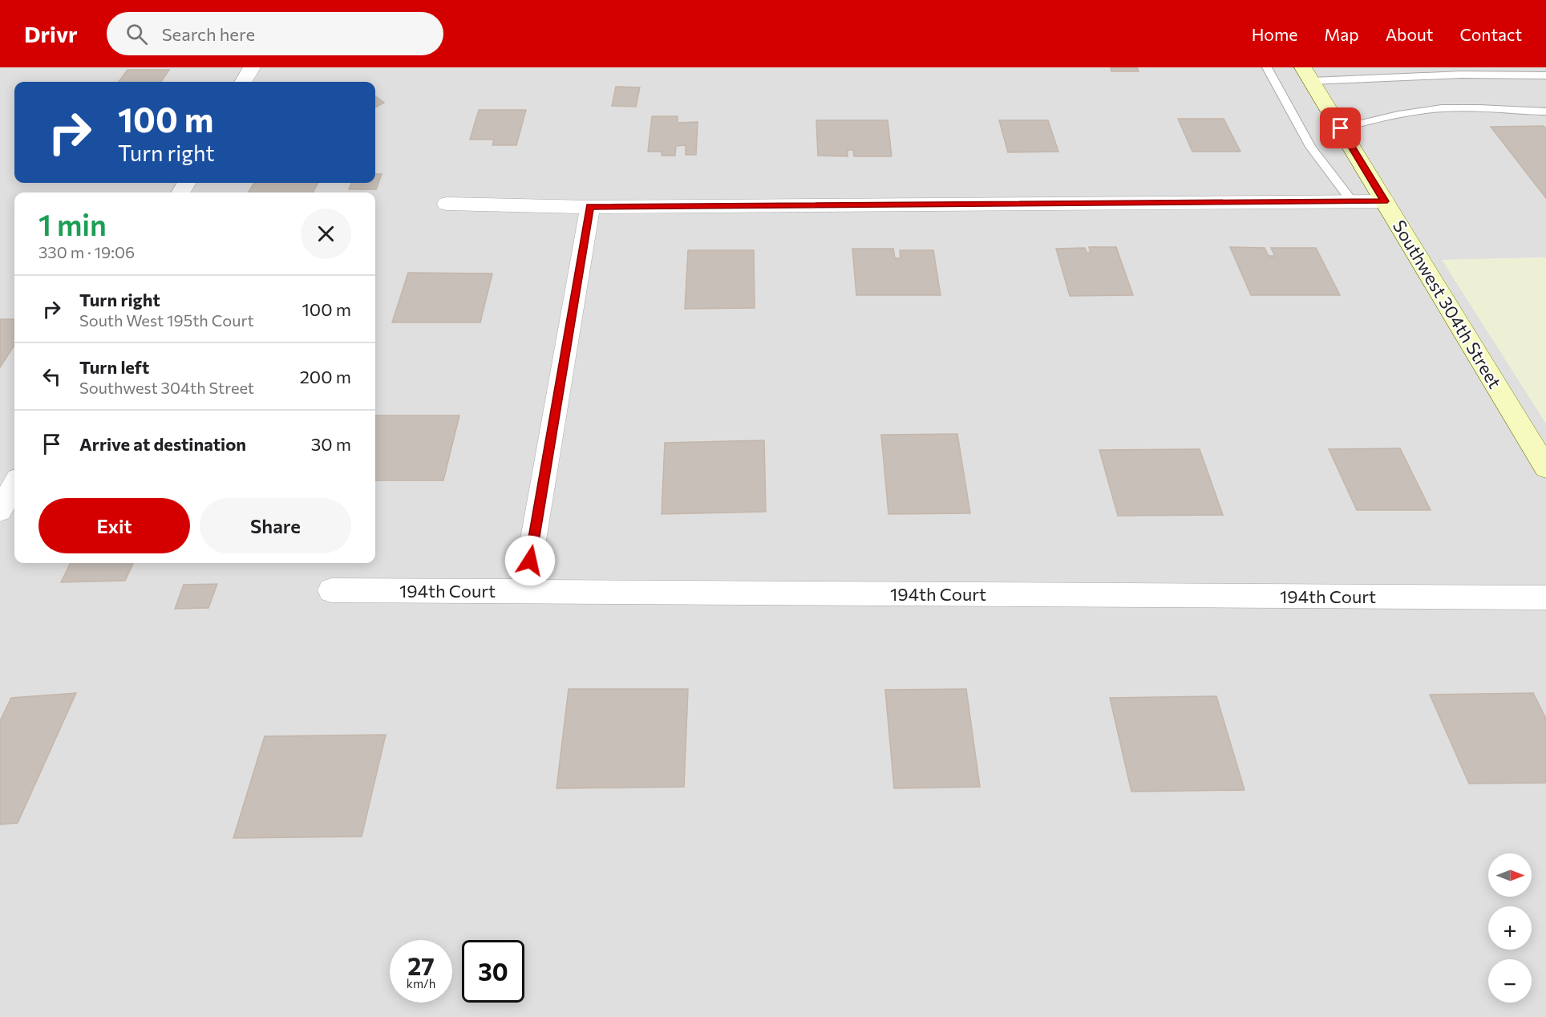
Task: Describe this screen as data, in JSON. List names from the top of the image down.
{
  "streets": {
    "street": ["Southwest 304th Street", "194th Court"]
  },
  "north": "right",
  "page": {
    "header": "Drivr",
    "search": "Search here",
    "nav": [
      "Home",
      "Map",
      "About",
      "Contact"
    ],
    "turn": ["100 m", "Turn right"],
    "heading": ["1 min", "330 m · 19:06"],
    "list": [
      {
        "name": "Turn right",
        "note": "South West 195th Court",
        "value": "100 m"
      },
      {
        "name": "Turn left",
        "note": "Southwest 304th Street",
        "value": "200 m"
      },
      {
        "name": "Arrive at destination",
        "value": "30 m"
      }
    ],
    "buttons": ["Exit", "Share"],
    "map_buttons": ["+", "−"],
    "speed": "27 km/h",
    "limit": "30"
  }
}
